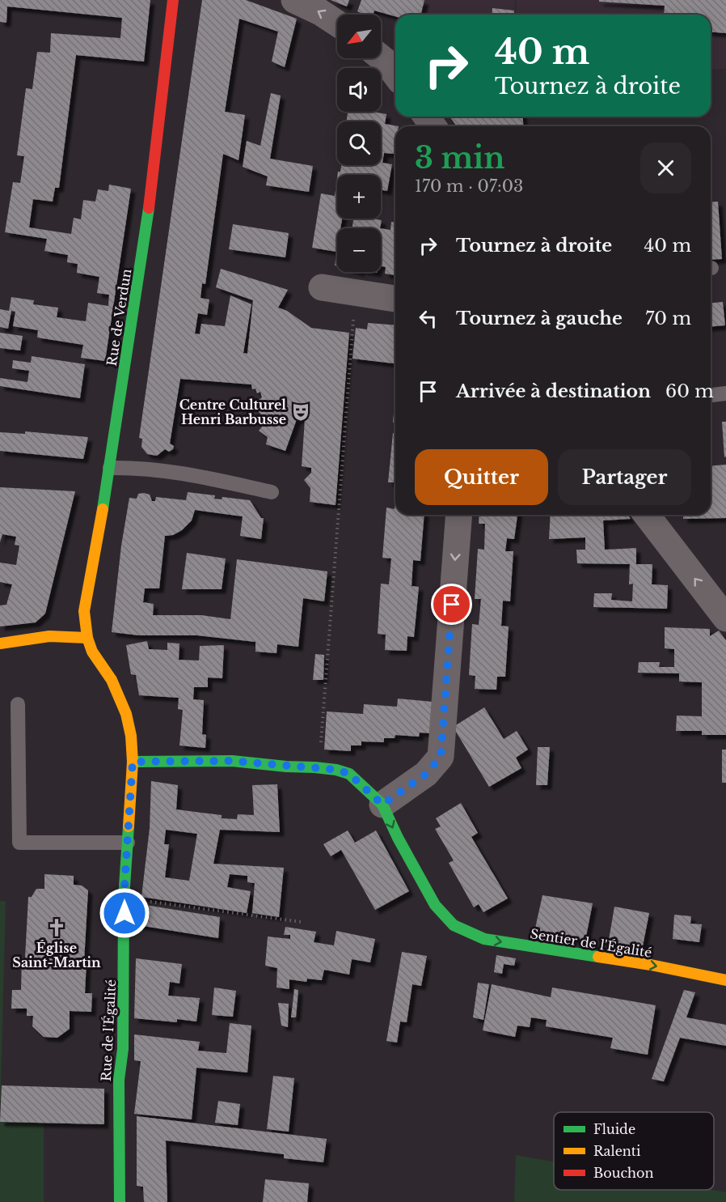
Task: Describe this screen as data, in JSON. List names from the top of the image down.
{
  "streets": {
    "street": ["Rue de Verdun", "Sentier de l'Égalité", "Rue de l'Égalité"]
  },
  "crossings": [
    ["Rue de Verdun", "Rue de l'Égalité"]
  ],
  "one_way": ["Sentier de l'Égalité"],
  "places": {
    "theatre": ["Centre Culturel Henri Barbusse"],
    "church": ["Église Saint-Martin"]
  },
  "legend": ["Fluide", "Ralenti", "Bouchon"],
  "north": "bottom left",
  "page": {
    "map_buttons": ["+", "−"],
    "turn": ["40 m", "Tournez à droite"],
    "heading": ["3 min", "170 m · 07:03"],
    "list": [
      {
        "name": "Tournez à droite",
        "value": "40 m"
      },
      {
        "name": "Tournez à gauche",
        "value": "70 m"
      },
      {
        "name": "Arrivée à destination",
        "value": "60 m"
      }
    ],
    "buttons": ["Quitter", "Partager"]
  }
}
